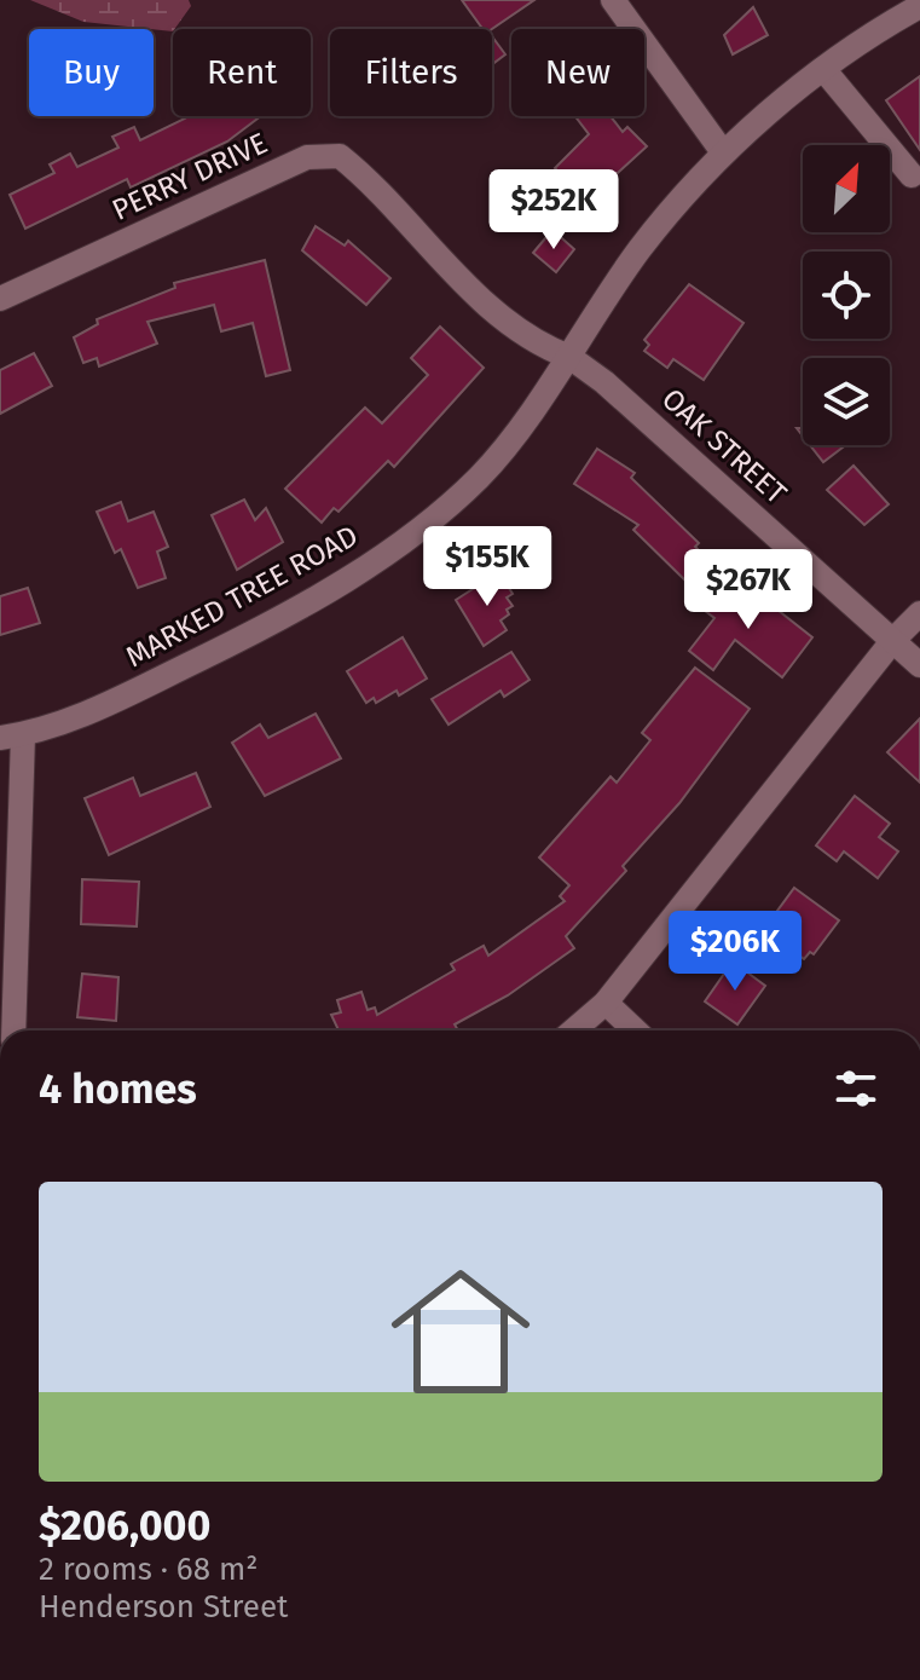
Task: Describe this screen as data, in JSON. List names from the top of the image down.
{
  "streets": {
    "street": ["PERRY DRIVE", "OAK STREET", "MARKED TREE ROAD"]
  },
  "crossings": [
    ["PERRY DRIVE", "OAK STREET"],
    ["PERRY DRIVE", "MARKED TREE ROAD"],
    ["OAK STREET", "MARKED TREE ROAD"]
  ],
  "north": "top right",
  "page": {
    "chip": [
      "Buy",
      "Rent",
      "Filters",
      "New"
    ],
    "price": [
      "$252K",
      "$155K",
      "$267K",
      "$206K"
    ],
    "heading": "4 homes",
    "list": [
      {
        "name": "$206,000",
        "note": "2 rooms · 68 m² · Henderson Street"
      }
    ]
  }
}
